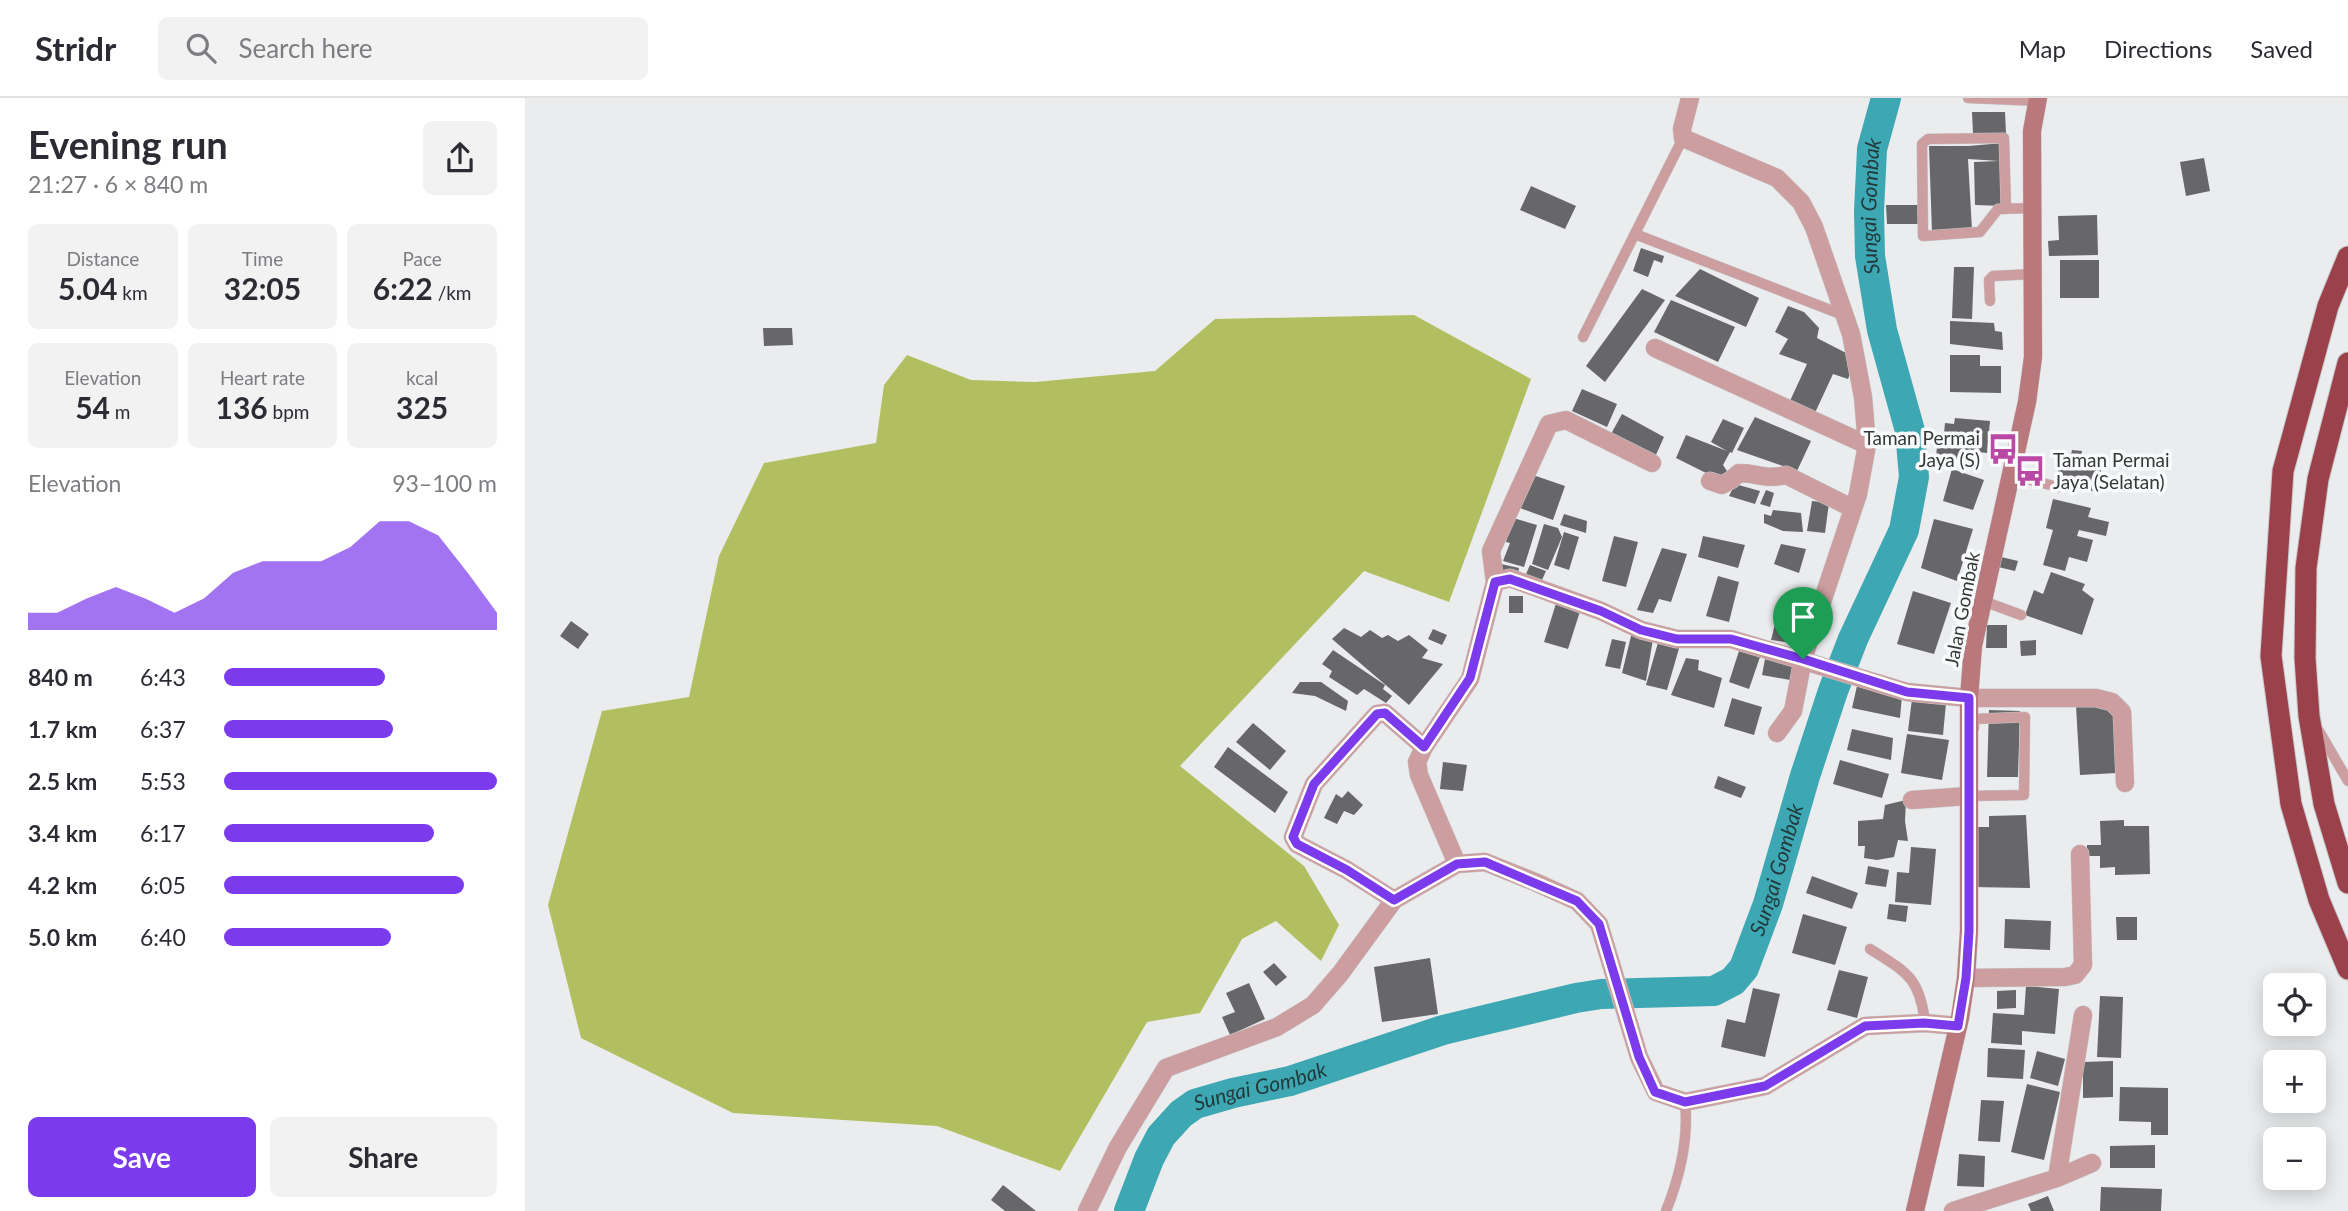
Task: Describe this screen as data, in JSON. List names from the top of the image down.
{
  "streets": {
    "main road": ["Jalan Gombak"]
  },
  "water": ["Sungai Gombak"],
  "places": {
    "bus stop": ["Taman Permai Jaya (S)", "Taman Permai Jaya (Selatan)"]
  },
  "page": {
    "header": "Stridr",
    "search": "Search here",
    "nav": ["Map", "Directions", "Saved"],
    "heading": ["Evening run", "21:27 · 6 × 840 m"],
    "stats": [
      ["Distance", "5.04 km"],
      ["Time", "32:05"],
      ["Pace", "6:22 /km"],
      ["Elevation", "54 m"],
      ["Heart rate", "136 bpm"],
      ["kcal", "325"]
    ],
    "chart": ["Elevation", "93–100 m"],
    "list": [
      {
        "name": "840 m",
        "note": "6:43"
      },
      {
        "name": "1.7 km",
        "note": "6:37"
      },
      {
        "name": "2.5 km",
        "note": "5:53"
      },
      {
        "name": "3.4 km",
        "note": "6:17"
      },
      {
        "name": "4.2 km",
        "note": "6:05"
      },
      {
        "name": "5.0 km",
        "note": "6:40"
      }
    ],
    "map_buttons": ["+", "−"],
    "buttons": ["Save", "Share"]
  }
}
